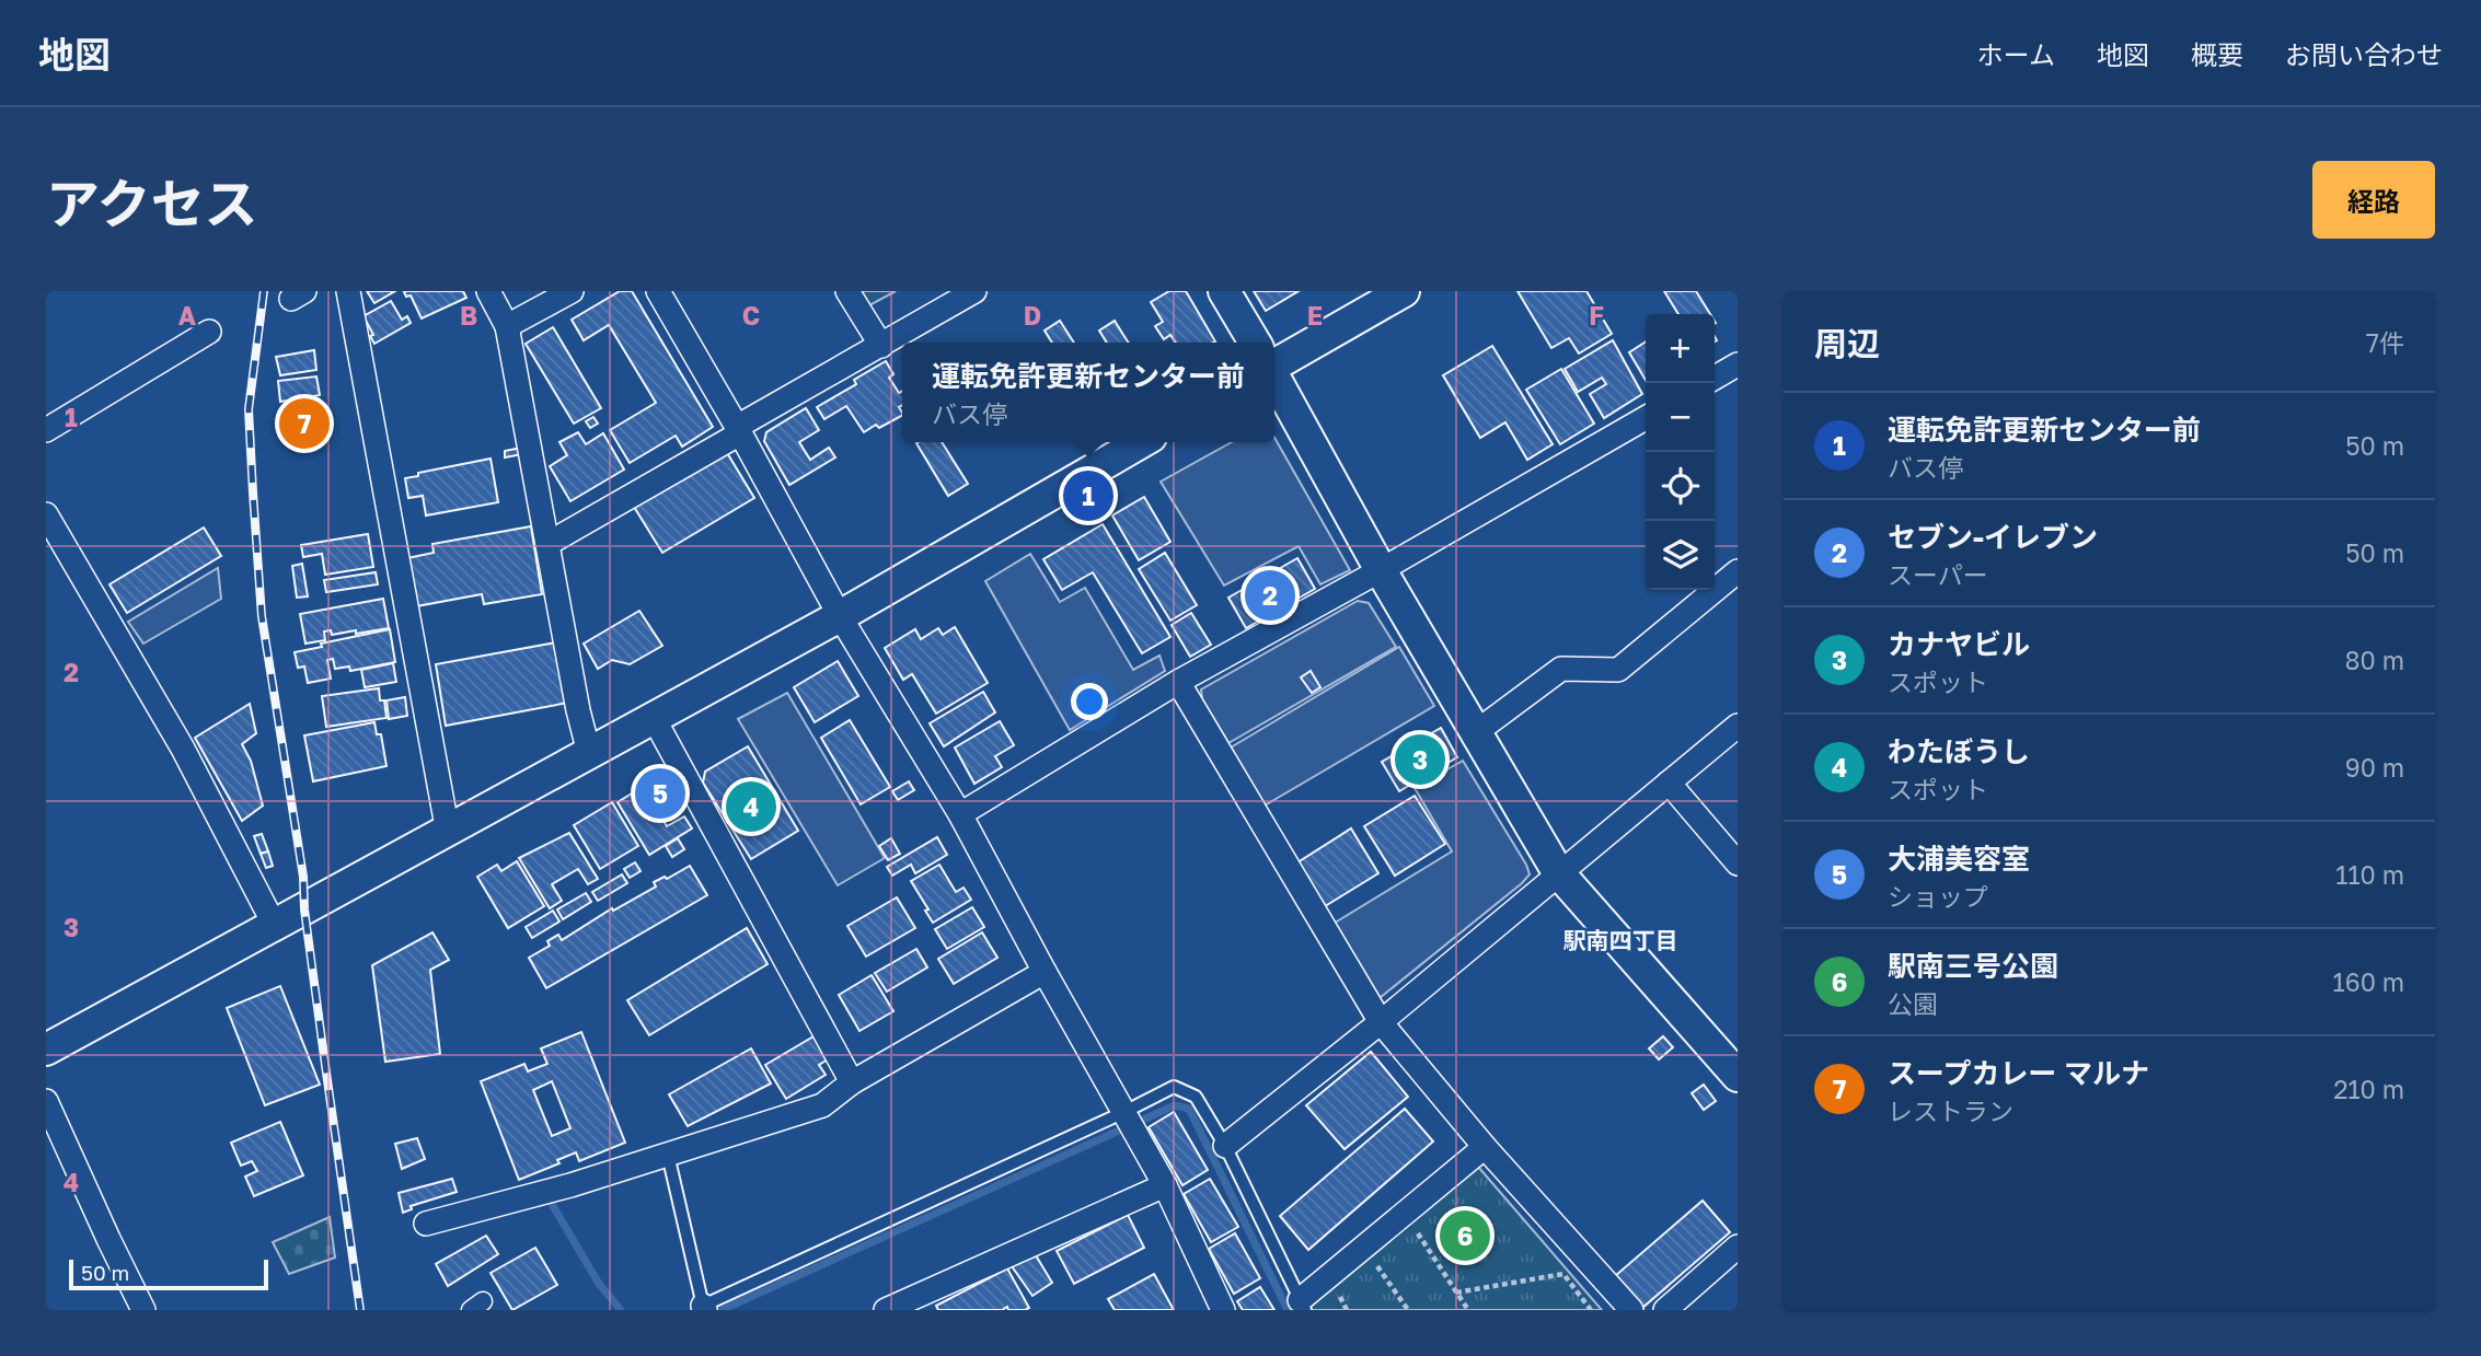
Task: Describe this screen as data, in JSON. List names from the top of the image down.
{
  "districts": ["駅南四丁目"],
  "scale_bar": "50 m",
  "page": {
    "header": "地図",
    "nav": [
      "ホーム",
      "地図",
      "概要",
      "お問い合わせ"
    ],
    "title": "アクセス",
    "buttons": "経路",
    "heading": ["周辺", "7件"],
    "map_buttons": ["+", "−"],
    "popup": ["運転免許更新センター前", "バス停"],
    "list": [
      {
        "mark": "1",
        "name": "運転免許更新センター前",
        "note": "バス停",
        "value": "50 m"
      },
      {
        "mark": "2",
        "name": "セブン-イレブン",
        "note": "スーパー",
        "value": "50 m"
      },
      {
        "mark": "3",
        "name": "カナヤビル",
        "note": "スポット",
        "value": "80 m"
      },
      {
        "mark": "4",
        "name": "わたぼうし",
        "note": "スポット",
        "value": "90 m"
      },
      {
        "mark": "5",
        "name": "大浦美容室",
        "note": "ショップ",
        "value": "110 m"
      },
      {
        "mark": "6",
        "name": "駅南三号公園",
        "note": "公園",
        "value": "160 m"
      },
      {
        "mark": "7",
        "name": "スープカレー マルナ",
        "note": "レストラン",
        "value": "210 m"
      }
    ],
    "pins": [
      "7",
      "1",
      "2",
      "3",
      "5",
      "4",
      "6"
    ],
    "scale": "50 m"
  },
  "grid": {
    "columns": [
      "A",
      "B",
      "C",
      "D",
      "E",
      "F"
    ],
    "rows": [
      "1",
      "2",
      "3",
      "4"
    ]
  }
}
